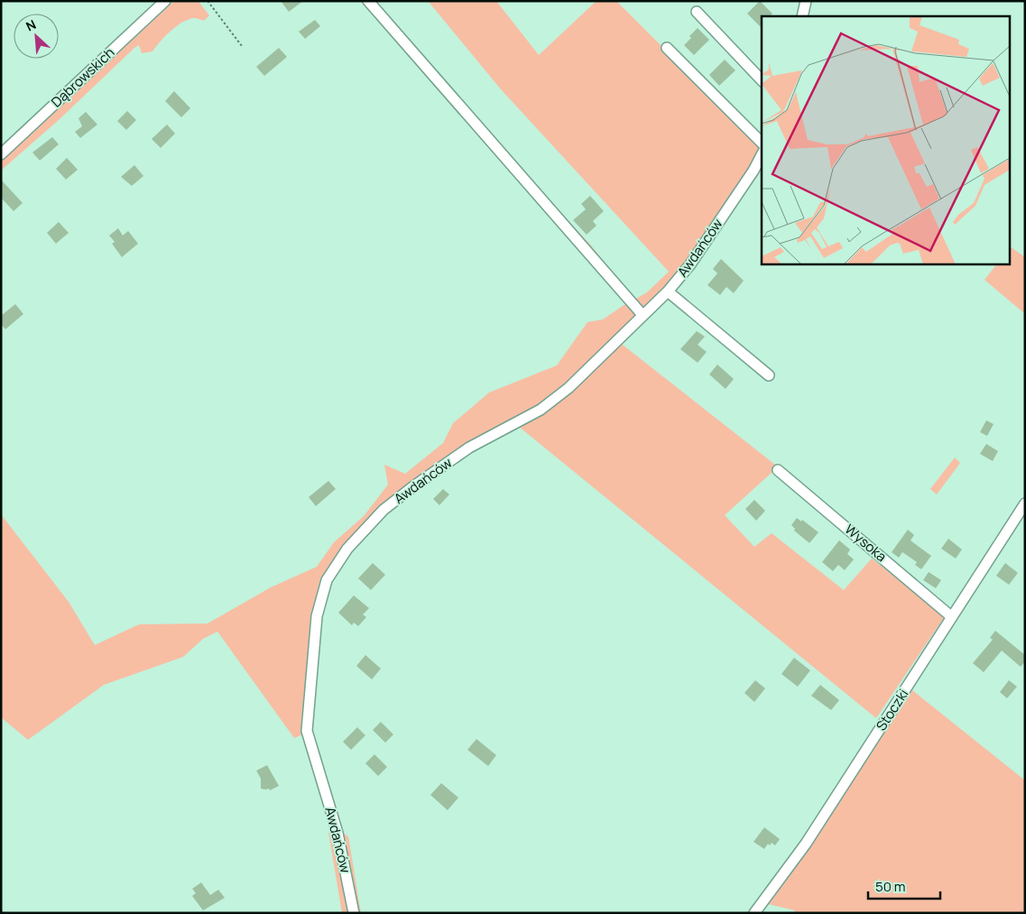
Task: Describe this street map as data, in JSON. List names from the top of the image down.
{
  "streets": {
    "street": [
      "Dąbrowskich",
      "Awdańców",
      "Wysoka",
      "Stoczki"
    ]
  },
  "crossings": [
    ["Wysoka", "Stoczki"]
  ],
  "scale_bar": "50 m",
  "north": "top left"
}
